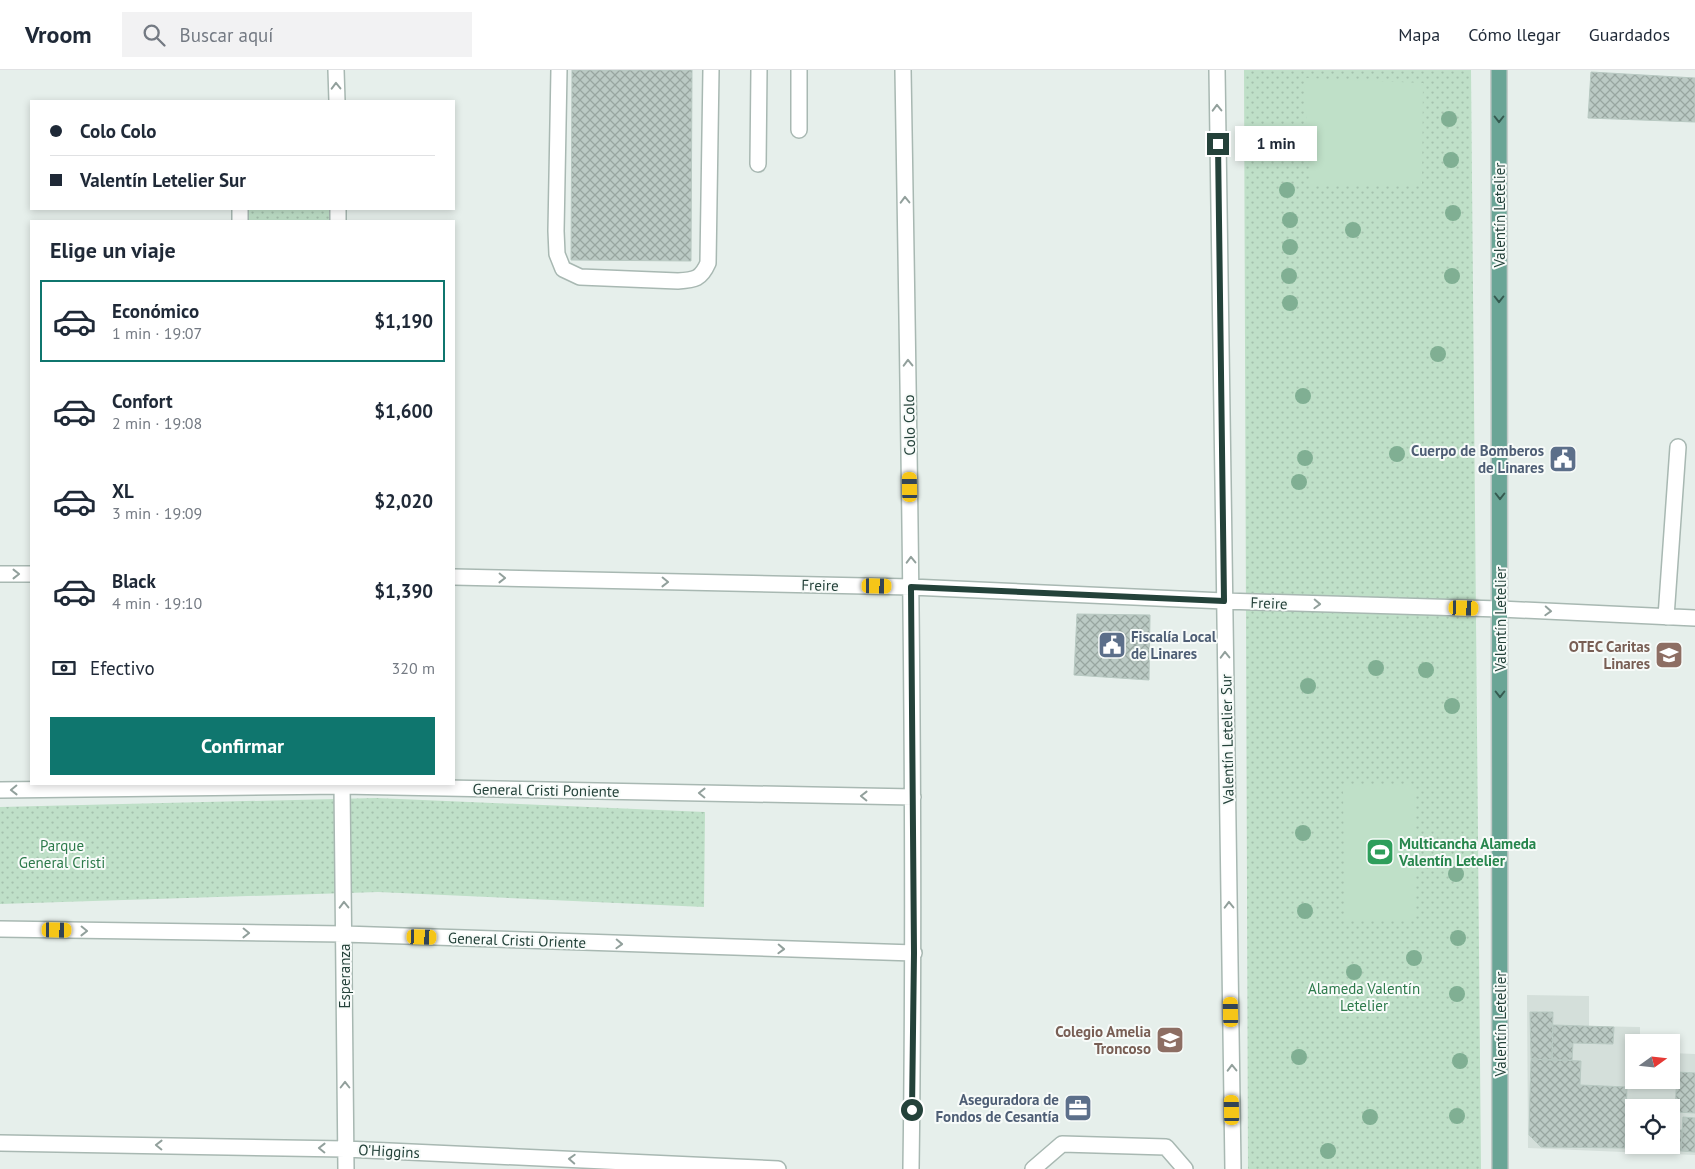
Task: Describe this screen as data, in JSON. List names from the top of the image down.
{
  "streets": {
    "main road": ["Valentín Letelier"],
    "street": [
      "Colo Colo",
      "Freire",
      "Valentín Letelier Sur",
      "General Cristi Poniente",
      "General Cristi Oriente",
      "Esperanza",
      "O'Higgins"
    ]
  },
  "crossings": [
    ["Valentín Letelier", "Freire"],
    ["Colo Colo", "Freire"],
    ["Colo Colo", "General Cristi Poniente"],
    ["Colo Colo", "General Cristi Oriente"],
    ["Freire", "Valentín Letelier Sur"],
    ["General Cristi Poniente", "Esperanza"],
    ["General Cristi Oriente", "Esperanza"],
    ["Esperanza", "O'Higgins"]
  ],
  "one_way": [
    "Valentín Letelier",
    "Colo Colo",
    "Freire",
    "Valentín Letelier Sur",
    "General Cristi Poniente",
    "General Cristi Oriente",
    "Esperanza",
    "O'Higgins"
  ],
  "parks": ["Parque General Cristi", "Alameda Valentín Letelier"],
  "places": {
    "public building": ["Cuerpo de Bomberos de Linares", "Fiscalía Local de Linares"],
    "school or university": ["OTEC Caritas Linares", "Colegio Amelia Troncoso"],
    "sports": ["Multicancha Alameda Valentín Letelier"],
    "office": ["Aseguradora de Fondos de Cesantía"]
  },
  "north": "right",
  "page": {
    "header": "Vroom",
    "search": "Buscar aquí",
    "nav": ["Mapa", "Cómo llegar", "Guardados"],
    "banner": ["Colo Colo", "Valentín Letelier Sur"],
    "bubble": "1 min",
    "heading": "Elige un viaje",
    "list": [
      {
        "name": "Económico",
        "note": "1 min · 19:07",
        "value": "$1,190"
      },
      {
        "name": "Confort",
        "note": "2 min · 19:08",
        "value": "$1,600"
      },
      {
        "name": "XL",
        "note": "3 min · 19:09",
        "value": "$2,020"
      },
      {
        "name": "Black",
        "note": "4 min · 19:10",
        "value": "$1,390"
      }
    ],
    "pay": ["Efectivo", "320 m"],
    "buttons": "Confirmar"
  }
}
